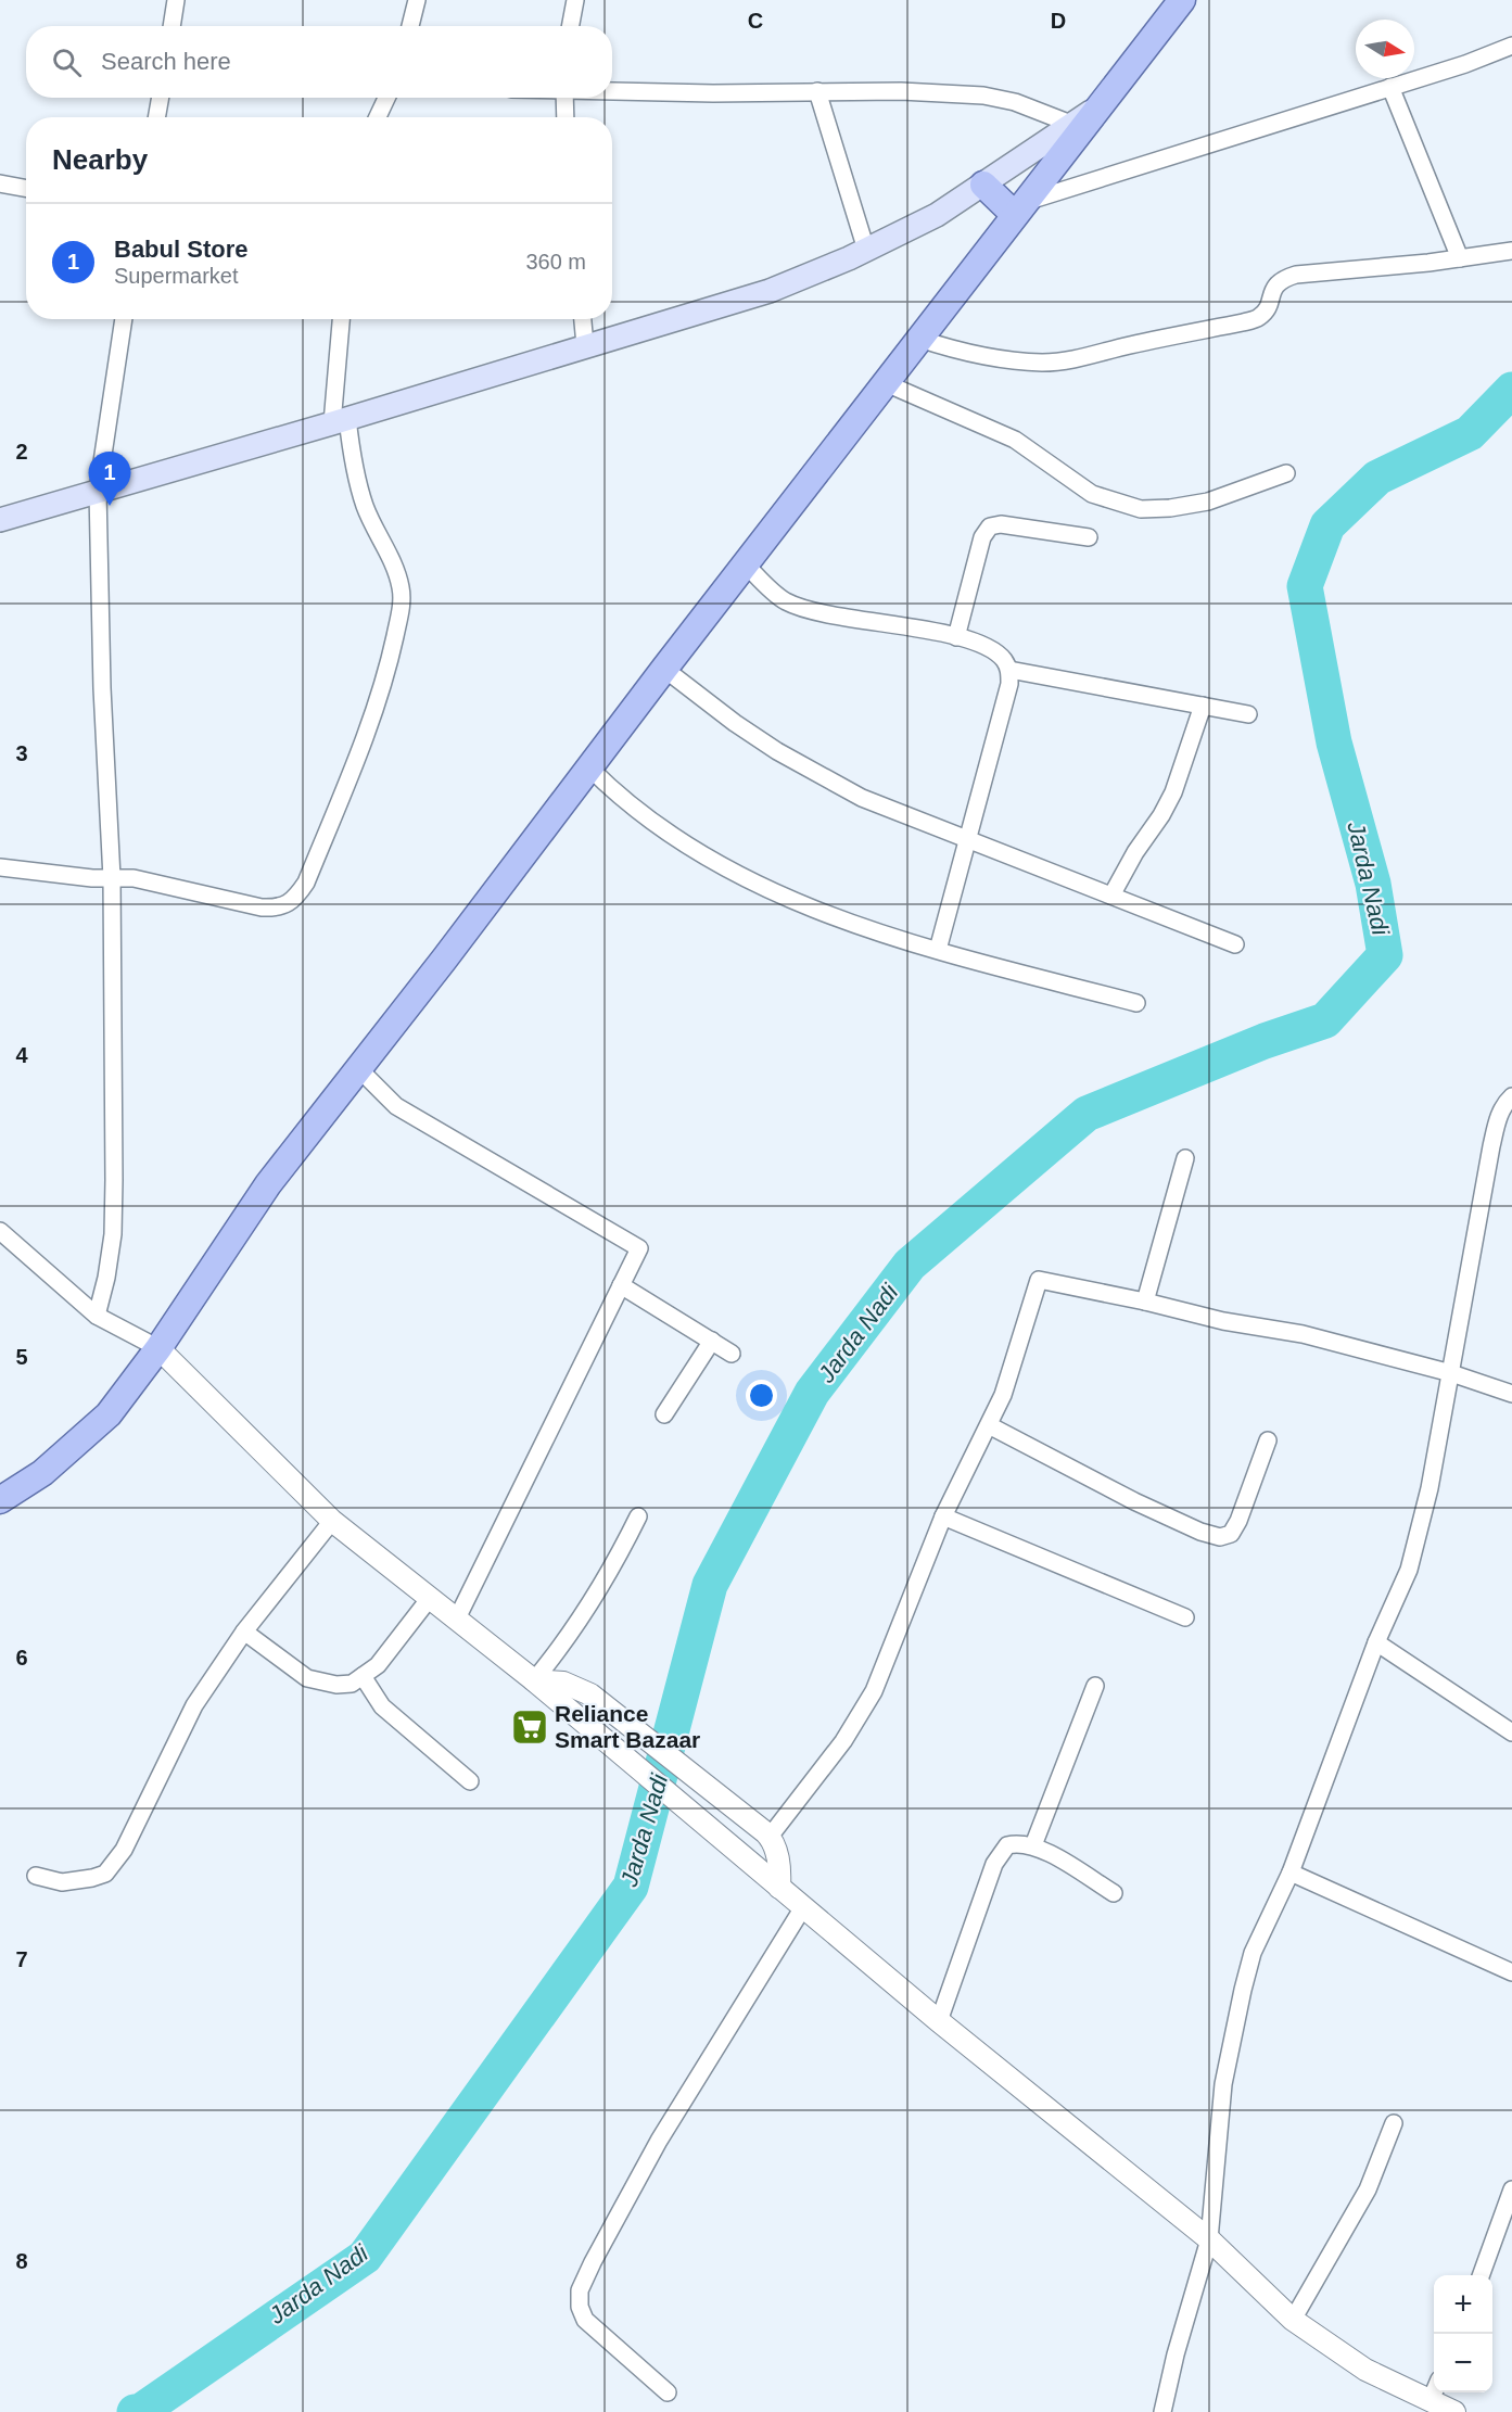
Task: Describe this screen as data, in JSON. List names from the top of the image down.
{
  "water": ["Jarda Nadi"],
  "places": {
    "supermarket": ["Reliance Smart Bazaar"]
  },
  "north": "right",
  "page": {
    "search": "Search here",
    "heading": "Nearby",
    "list": [
      {
        "mark": "1",
        "name": "Babul Store",
        "note": "Supermarket",
        "value": "360 m"
      }
    ],
    "pins": "1",
    "map_buttons": ["+", "−"]
  },
  "grid": {
    "columns": ["C", "D"],
    "rows": [
      "2",
      "3",
      "4",
      "5",
      "6",
      "7",
      "8"
    ]
  }
}
